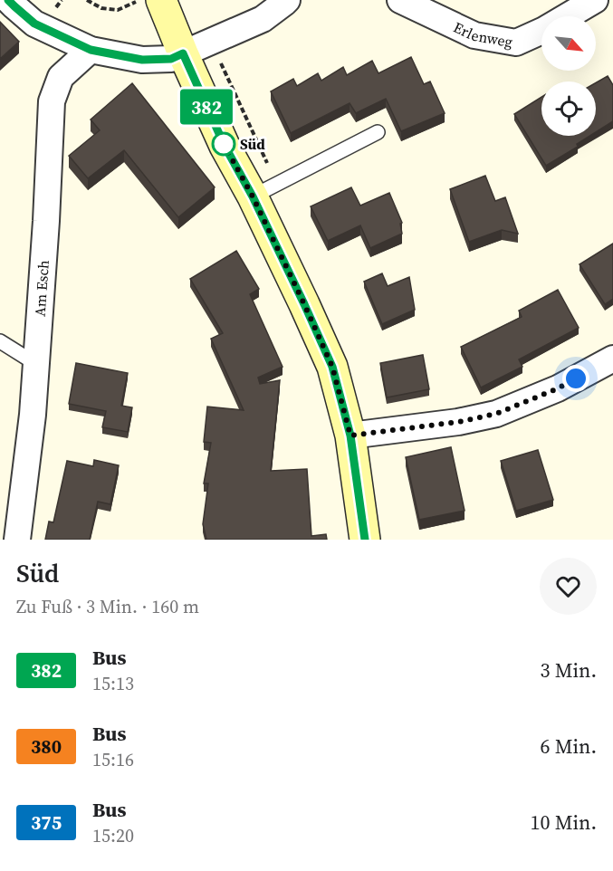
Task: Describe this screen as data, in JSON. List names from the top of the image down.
{
  "streets": {
    "street": ["Erlenweg", "Am Esch"]
  },
  "places": ["Süd"],
  "lines": ["bus line 382"],
  "north": "bottom right",
  "page": {
    "on_map": "382",
    "heading": ["Süd", "Zu Fuß · 3 Min. · 160 m"],
    "list": [
      {
        "mark": "382",
        "name": "Bus",
        "note": "15:13",
        "value": "3 Min."
      },
      {
        "mark": "380",
        "name": "Bus",
        "note": "15:16",
        "value": "6 Min."
      },
      {
        "mark": "375",
        "name": "Bus",
        "note": "15:20",
        "value": "10 Min."
      }
    ]
  }
}
